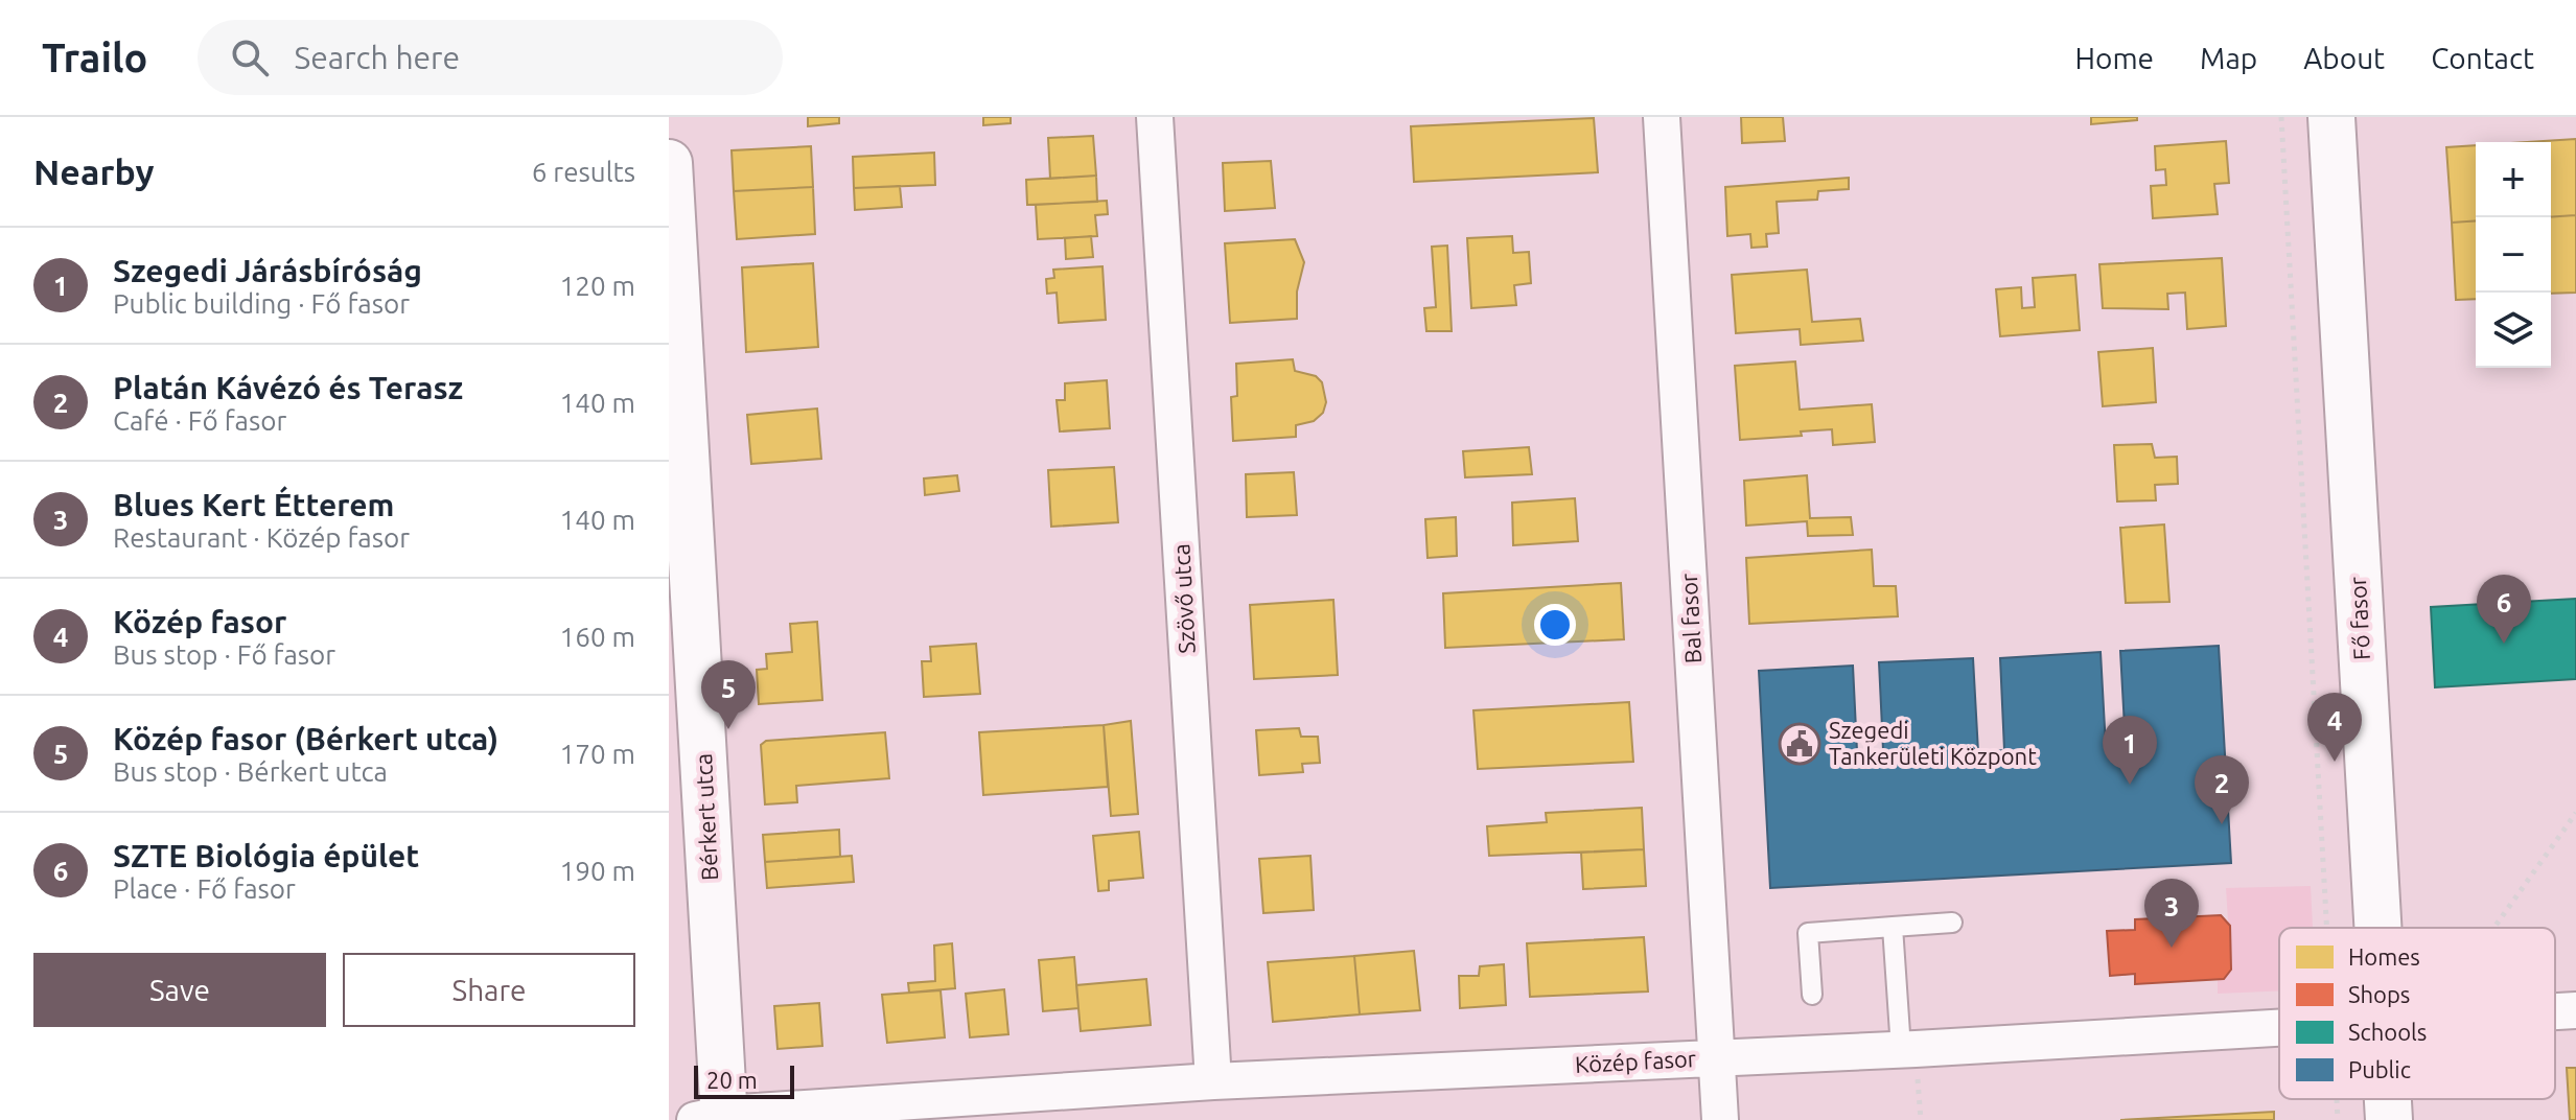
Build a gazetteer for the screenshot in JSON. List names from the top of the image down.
{
  "streets": {
    "street": [
      "Szövő utca",
      "Bal fasor",
      "Fő fasor",
      "Bérkert utca",
      "Közép fasor"
    ]
  },
  "crossings": [
    ["Szövő utca", "Közép fasor"],
    ["Bal fasor", "Közép fasor"],
    ["Bérkert utca", "Közép fasor"]
  ],
  "places": {
    "public building": ["Szegedi Tankerületi Központ"]
  },
  "legend": [
    "Homes",
    "Shops",
    "Schools",
    "Public"
  ],
  "scale_bar": "20 m",
  "page": {
    "header": "Trailo",
    "search": "Search here",
    "nav": [
      "Home",
      "Map",
      "About",
      "Contact"
    ],
    "heading": ["Nearby", "6 results"],
    "map_buttons": ["+", "−"],
    "list": [
      {
        "mark": "1",
        "name": "Szegedi Járásbíróság",
        "note": "Public building · Fő fasor",
        "value": "120 m"
      },
      {
        "mark": "2",
        "name": "Platán Kávézó és Terasz",
        "note": "Café · Fő fasor",
        "value": "140 m"
      },
      {
        "mark": "3",
        "name": "Blues Kert Étterem",
        "note": "Restaurant · Közép fasor",
        "value": "140 m"
      },
      {
        "mark": "4",
        "name": "Közép fasor",
        "note": "Bus stop · Fő fasor",
        "value": "160 m"
      },
      {
        "mark": "5",
        "name": "Közép fasor (Bérkert utca)",
        "note": "Bus stop · Bérkert utca",
        "value": "170 m"
      },
      {
        "mark": "6",
        "name": "SZTE Biológia épület",
        "note": "Place · Fő fasor",
        "value": "190 m"
      }
    ],
    "pins": [
      "6",
      "5",
      "4",
      "1",
      "2",
      "3"
    ],
    "buttons": ["Save", "Share"],
    "scale": "20 m"
  }
}
